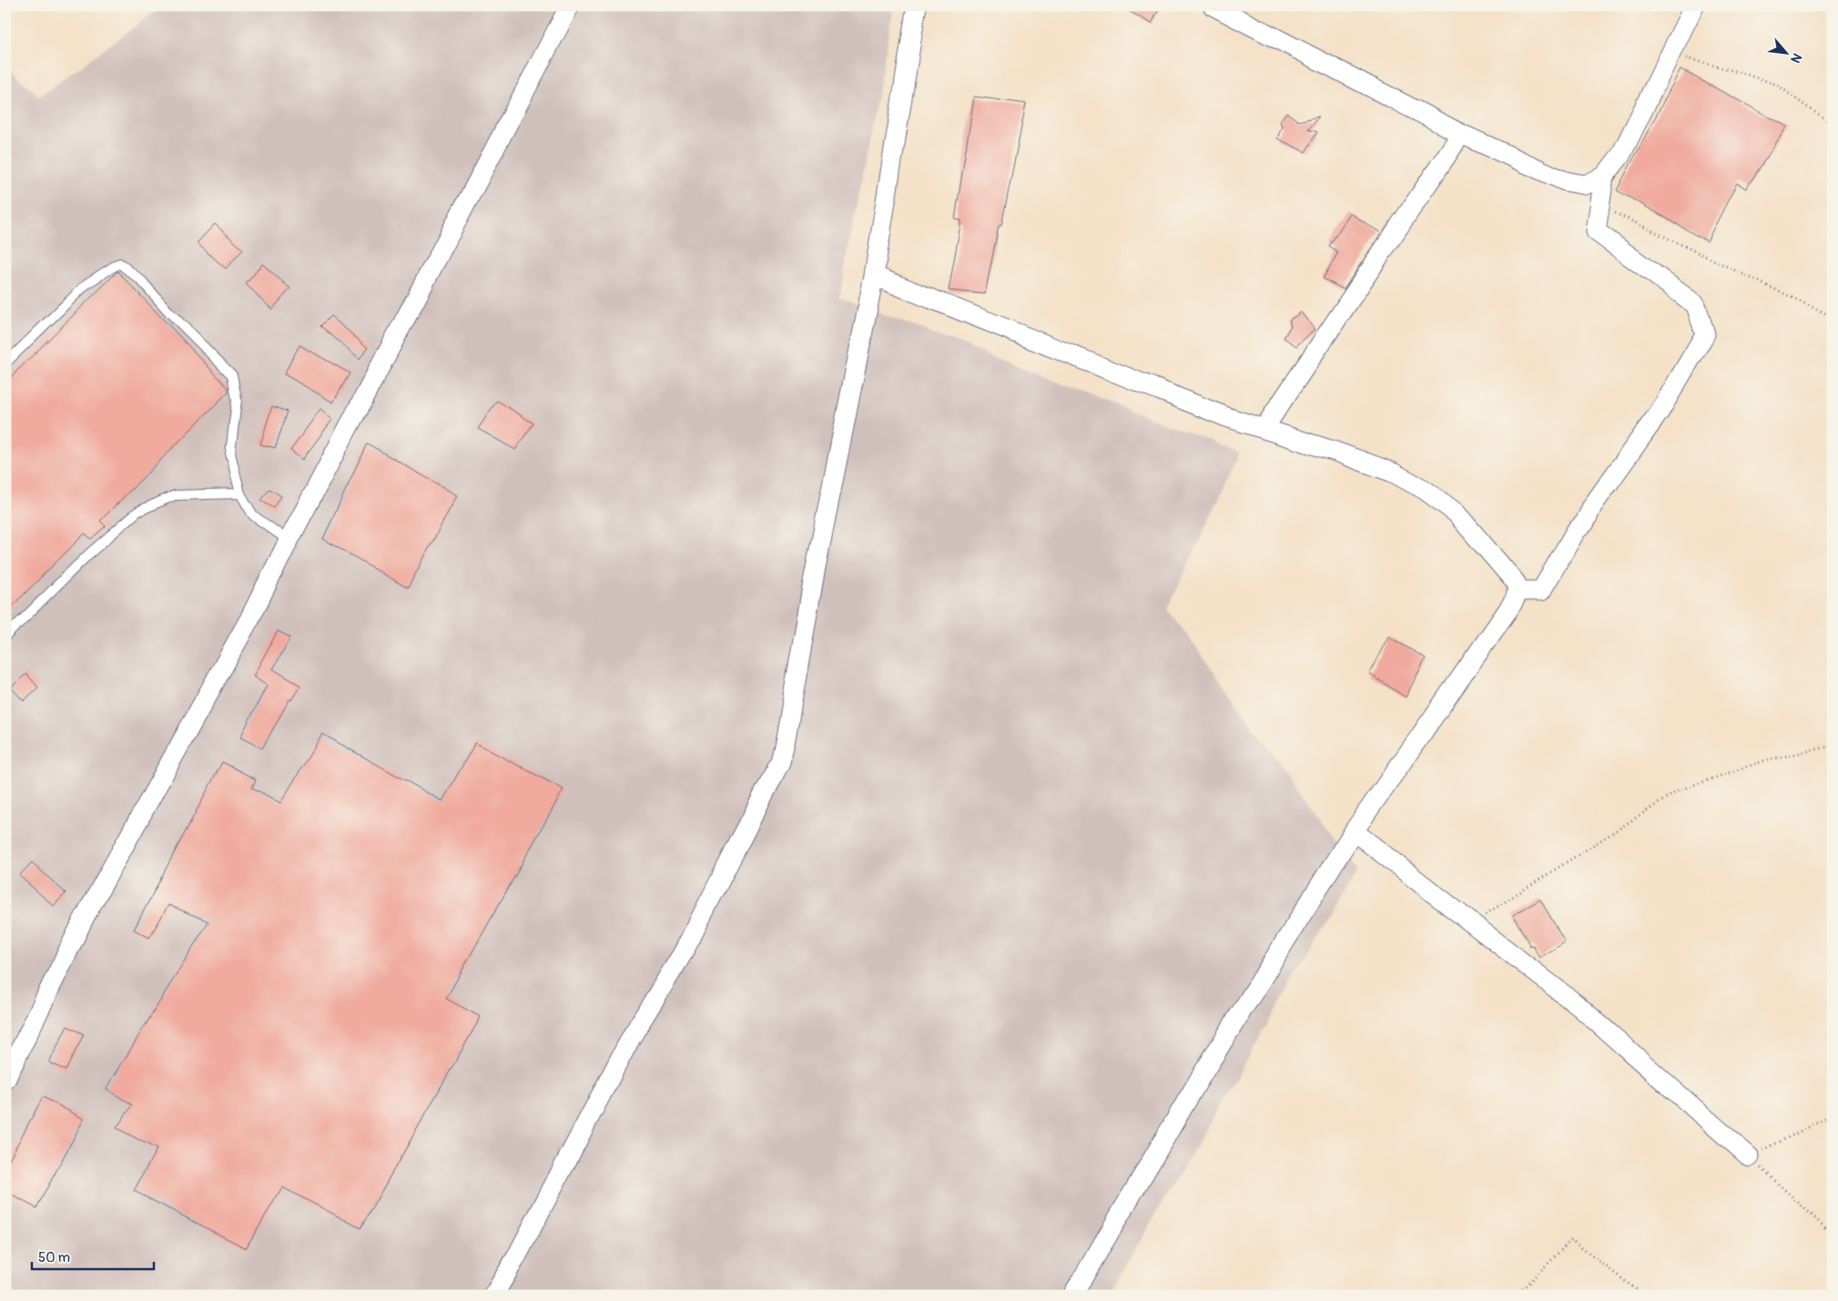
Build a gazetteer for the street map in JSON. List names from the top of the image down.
{
  "scale_bar": "50 m",
  "north": "bottom right"
}
